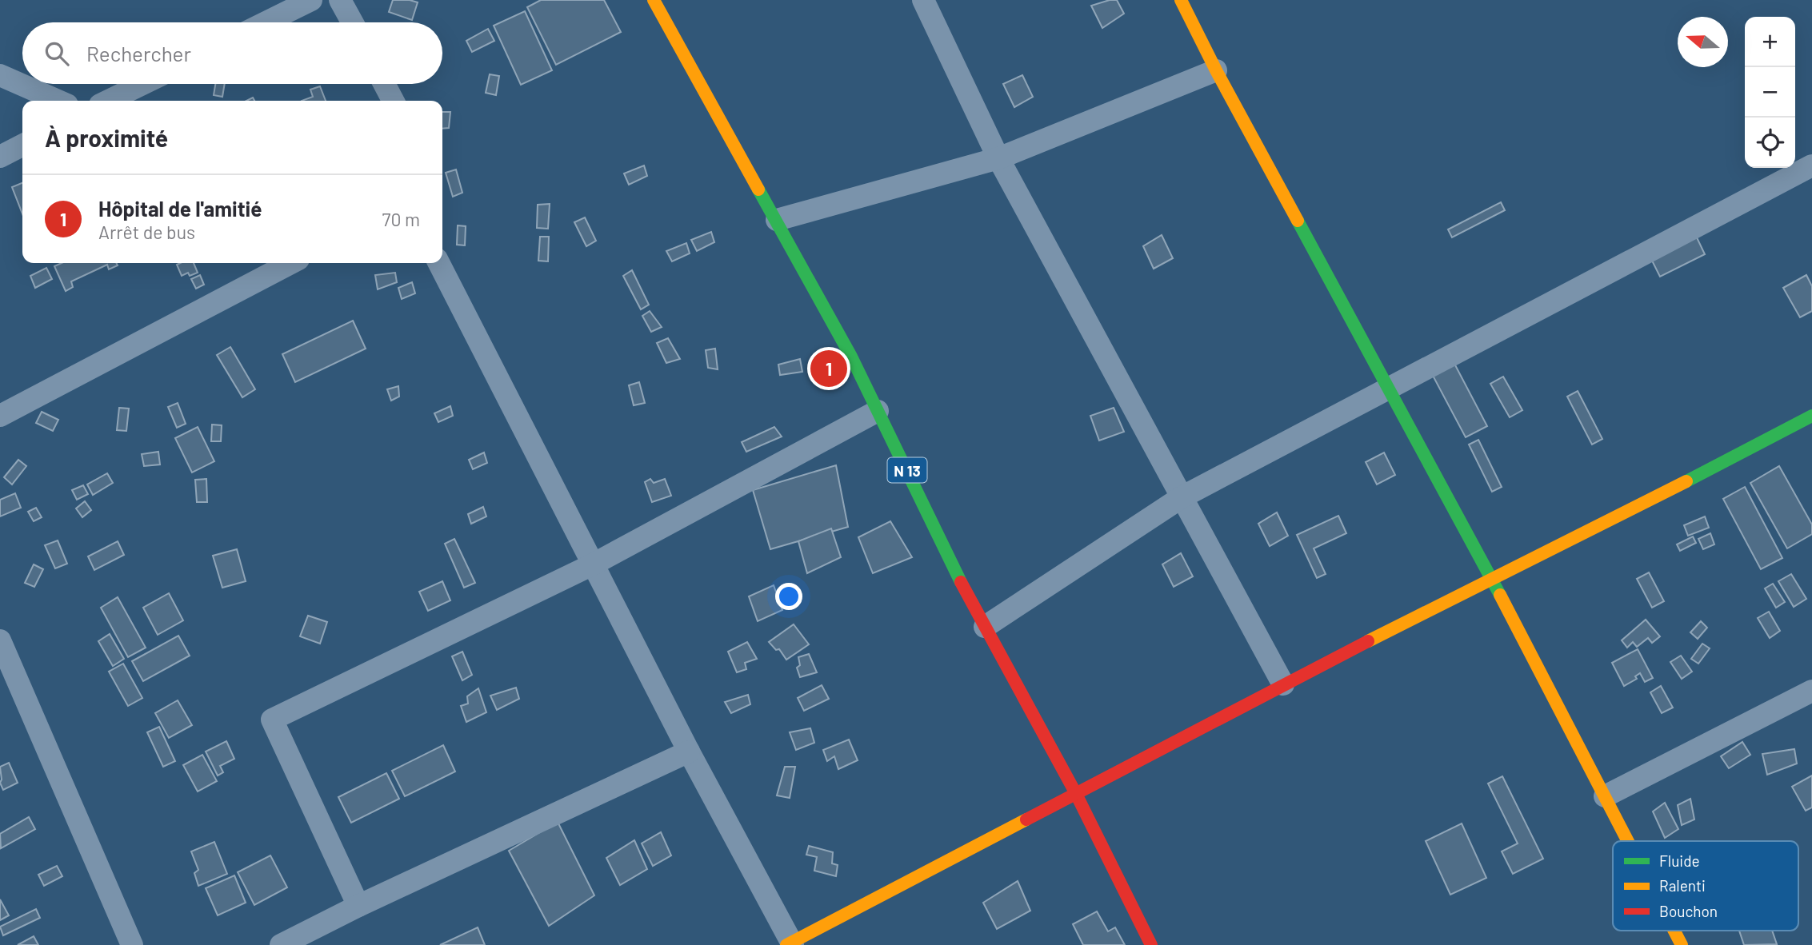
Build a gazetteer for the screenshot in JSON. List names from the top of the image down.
{
  "streets": {
    "street": ["N 13"]
  },
  "legend": ["Fluide", "Ralenti", "Bouchon"],
  "north": "left",
  "page": {
    "map_buttons": ["+", "−"],
    "search": "Rechercher",
    "heading": "À proximité",
    "list": [
      {
        "mark": "1",
        "name": "Hôpital de l'amitié",
        "note": "Arrêt de bus",
        "value": "70 m"
      }
    ],
    "pins": "1"
  }
}
